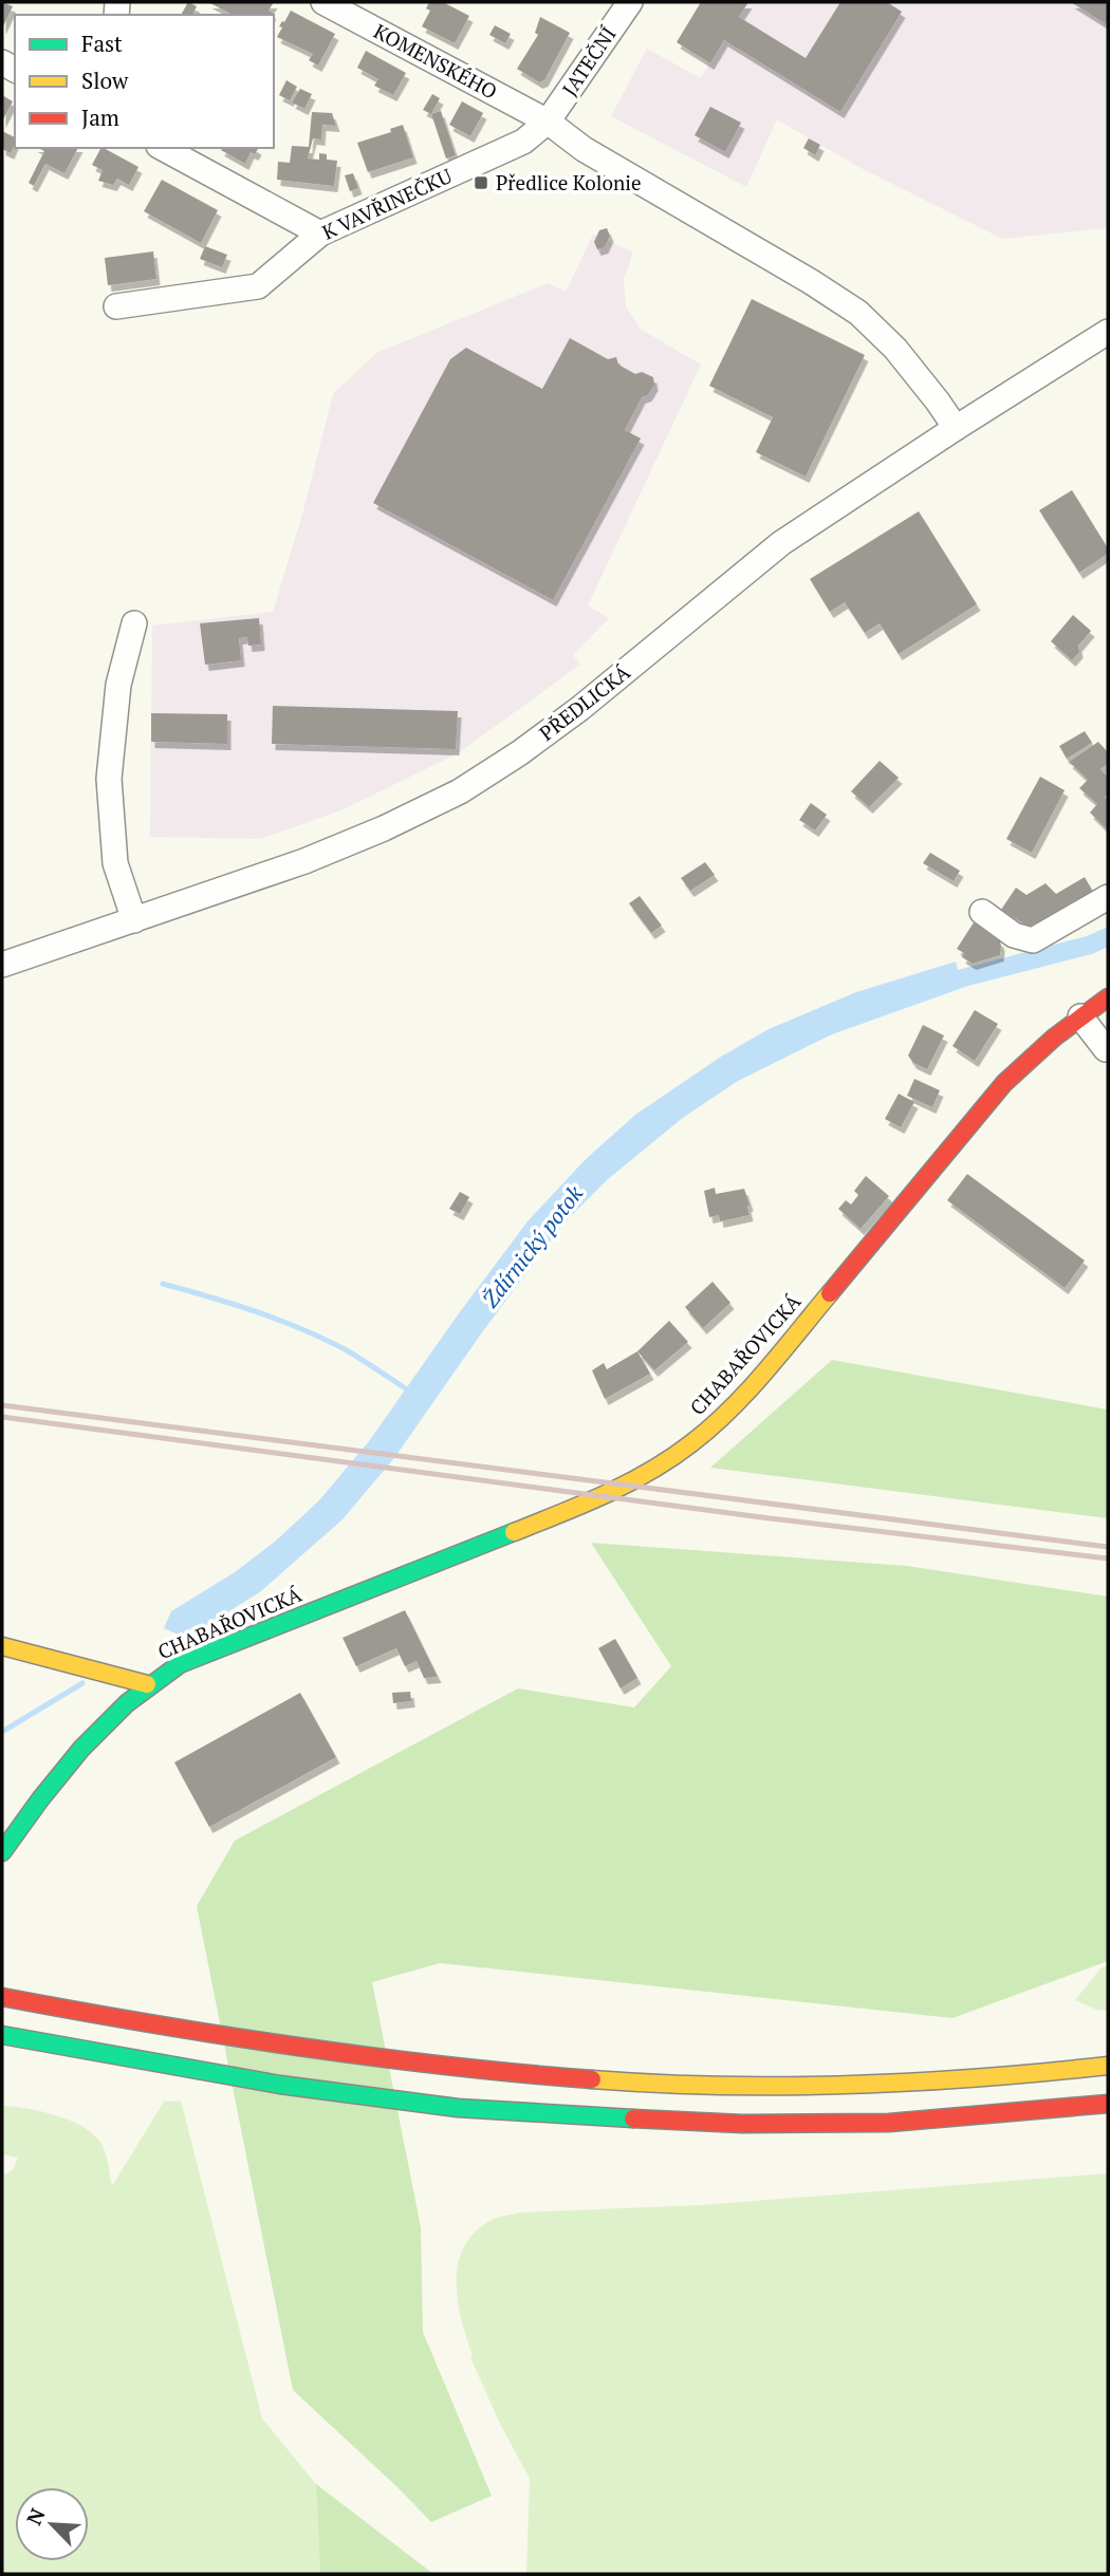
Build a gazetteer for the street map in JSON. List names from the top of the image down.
{
  "streets": {
    "main road": ["CHABAŘOVICKÁ"],
    "street": [
      "KOMENSKÉHO",
      "JATEČNÍ",
      "K VAVŘINEČKU",
      "PŘEDLICKÁ"
    ]
  },
  "crossings": [
    ["KOMENSKÉHO", "JATEČNÍ"],
    ["KOMENSKÉHO", "K VAVŘINEČKU"],
    ["JATEČNÍ", "K VAVŘINEČKU"]
  ],
  "water": ["Ždírnický potok"],
  "places": {
    "transit": ["Předlice Kolonie"]
  },
  "legend": ["Fast", "Slow", "Jam"],
  "north": "top left"
}
